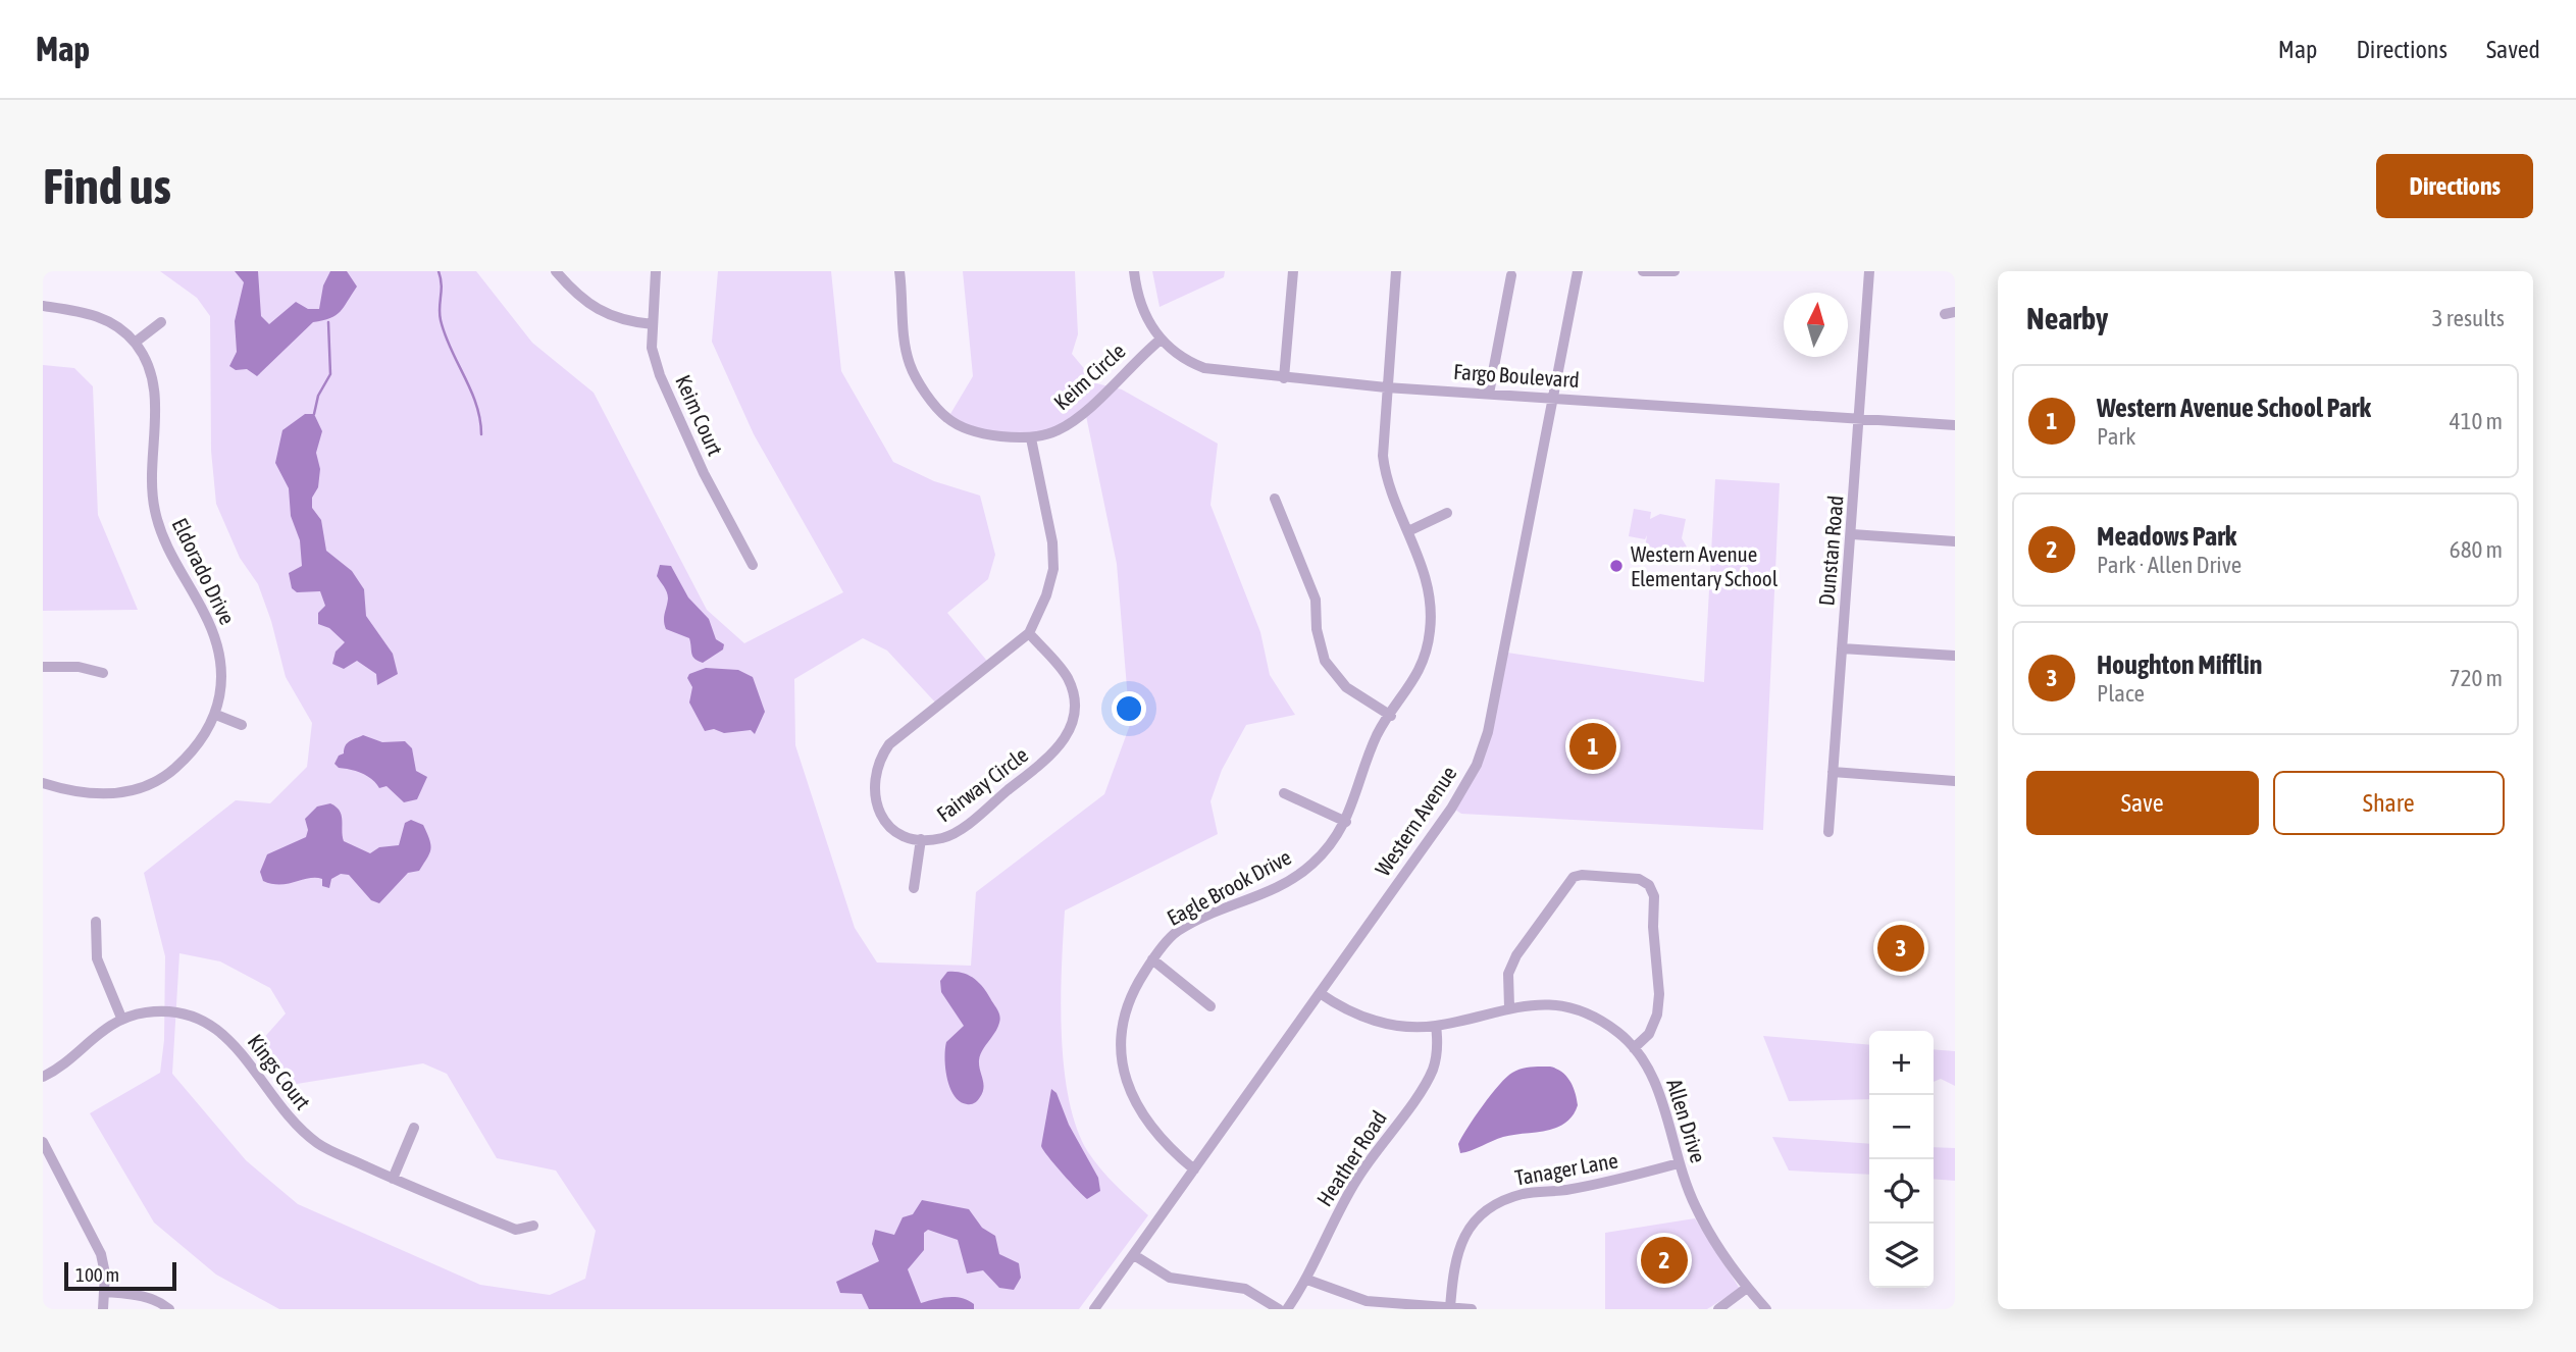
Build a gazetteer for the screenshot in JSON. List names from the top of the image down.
{
  "streets": {
    "street": [
      "Fargo Boulevard",
      "Keim Circle",
      "Keim Court",
      "Dunstan Road",
      "Eldorado Drive",
      "Fairway Circle",
      "Western Avenue",
      "Eagle Brook Drive",
      "Kings Court",
      "Allen Drive",
      "Heather Road",
      "Tanager Lane"
    ]
  },
  "crossings": [
    ["Fargo Boulevard", "Keim Circle"],
    ["Fargo Boulevard", "Dunstan Road"],
    ["Fargo Boulevard", "Western Avenue"],
    ["Fargo Boulevard", "Eagle Brook Drive"],
    ["Keim Circle", "Fairway Circle"],
    ["Western Avenue", "Eagle Brook Drive"],
    ["Western Avenue", "Allen Drive"],
    ["Allen Drive", "Heather Road"],
    ["Allen Drive", "Tanager Lane"]
  ],
  "places": ["Western Avenue Elementary School"],
  "scale_bar": "100 m",
  "north": "top",
  "page": {
    "header": "Map",
    "nav": ["Map", "Directions", "Saved"],
    "buttons": [
      "Directions",
      ["Save", "Share"]
    ],
    "title": "Find us",
    "heading": ["Nearby", "3 results"],
    "list": [
      {
        "mark": "1",
        "name": "Western Avenue School Park",
        "note": "Park",
        "value": "410 m"
      },
      {
        "mark": "2",
        "name": "Meadows Park",
        "note": "Park · Allen Drive",
        "value": "680 m"
      },
      {
        "mark": "3",
        "name": "Houghton Mifflin",
        "note": "Place",
        "value": "720 m"
      }
    ],
    "pins": ["1", "3", "2"],
    "map_buttons": ["+", "−"],
    "scale": "100 m"
  }
}
